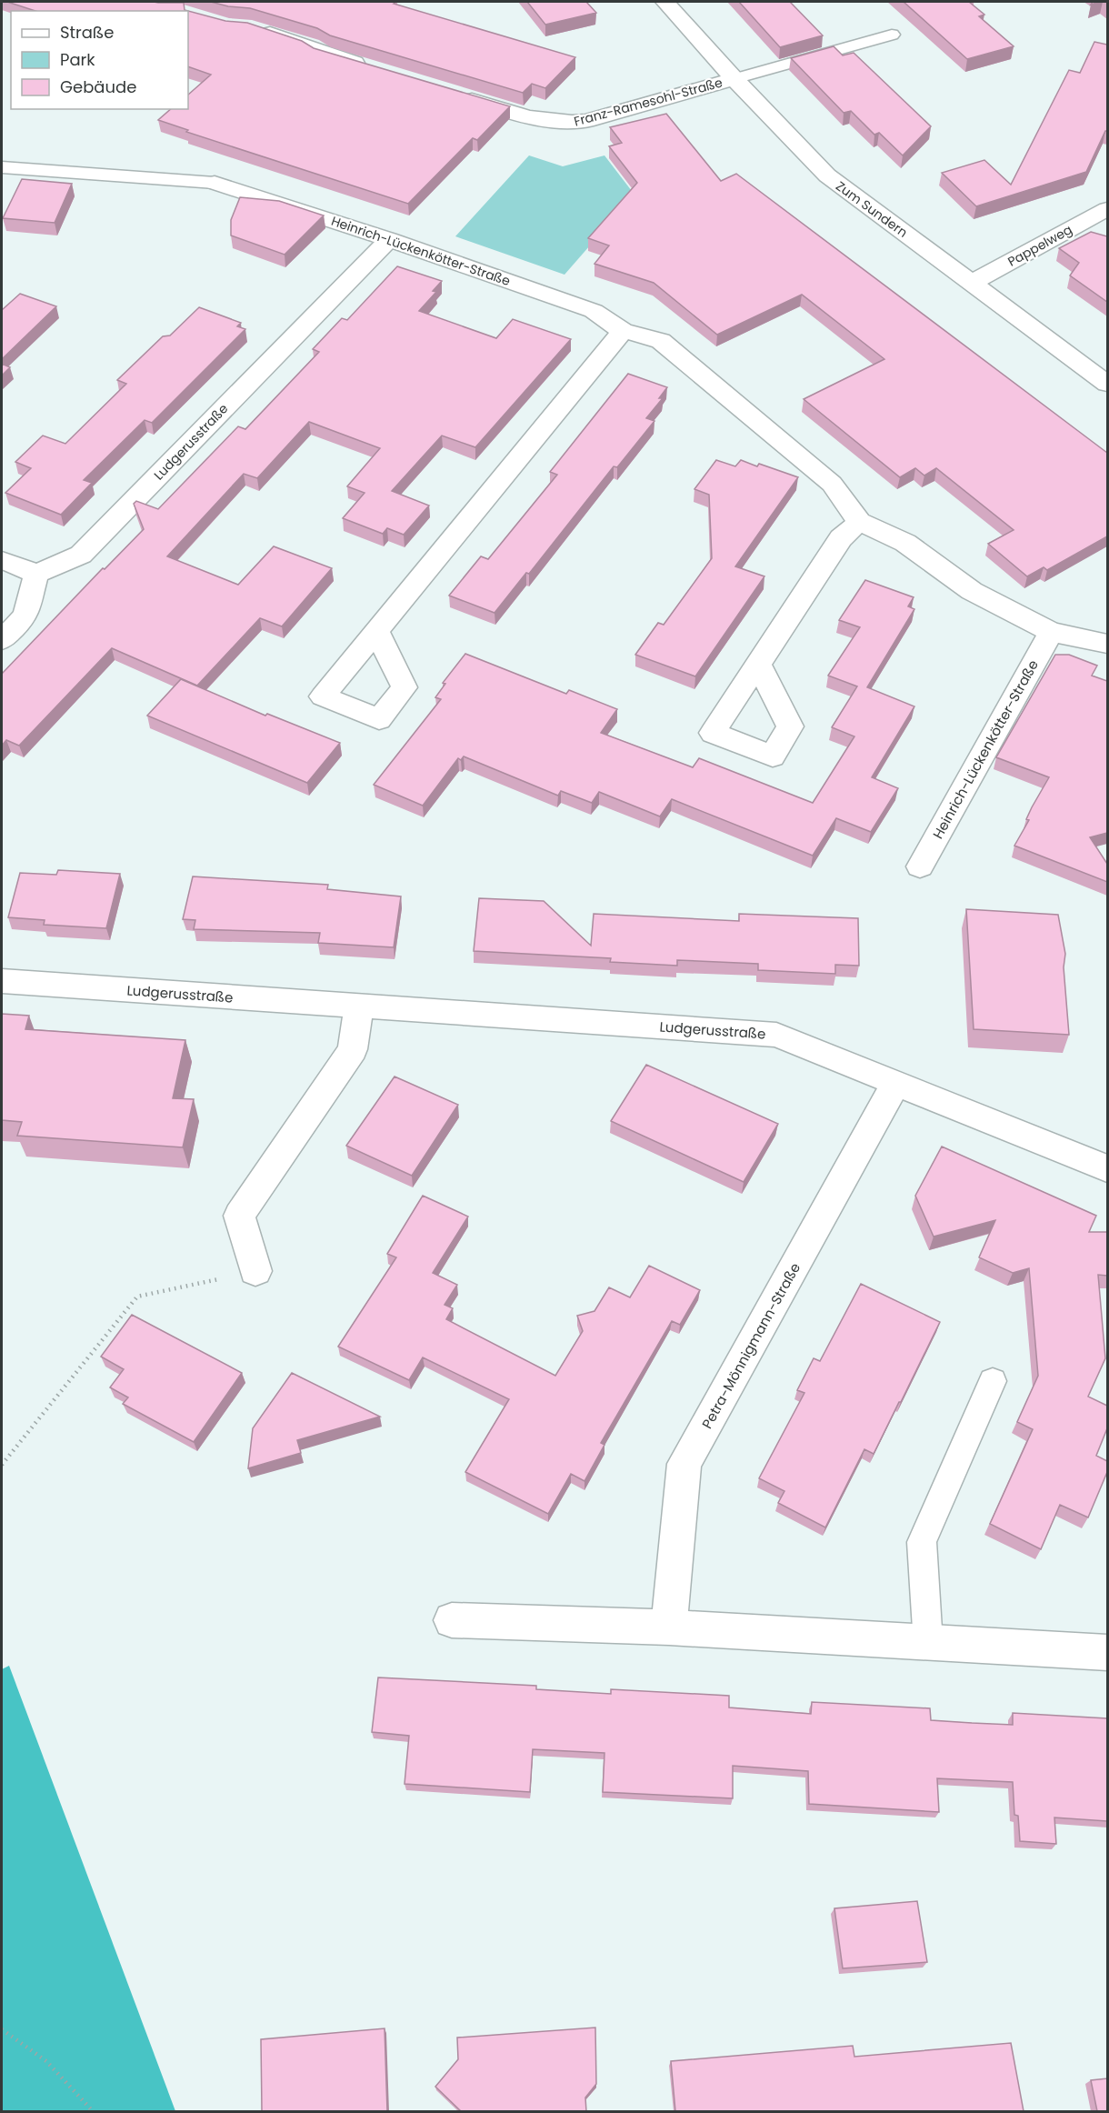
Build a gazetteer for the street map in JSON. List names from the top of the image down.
{
  "streets": {
    "street": [
      "Franz-Ramesohl-Straße",
      "Zum Sundern",
      "Pappelweg",
      "Heinrich-Lückenkötter-Straße",
      "Ludgerusstraße",
      "Petra-Mönnigmann-Straße"
    ]
  },
  "crossings": [
    ["Franz-Ramesohl-Straße", "Zum Sundern"],
    ["Zum Sundern", "Pappelweg"],
    ["Heinrich-Lückenkötter-Straße", "Ludgerusstraße"],
    ["Ludgerusstraße", "Petra-Mönnigmann-Straße"]
  ],
  "legend": ["Straße", "Park", "Gebäude"]
}
